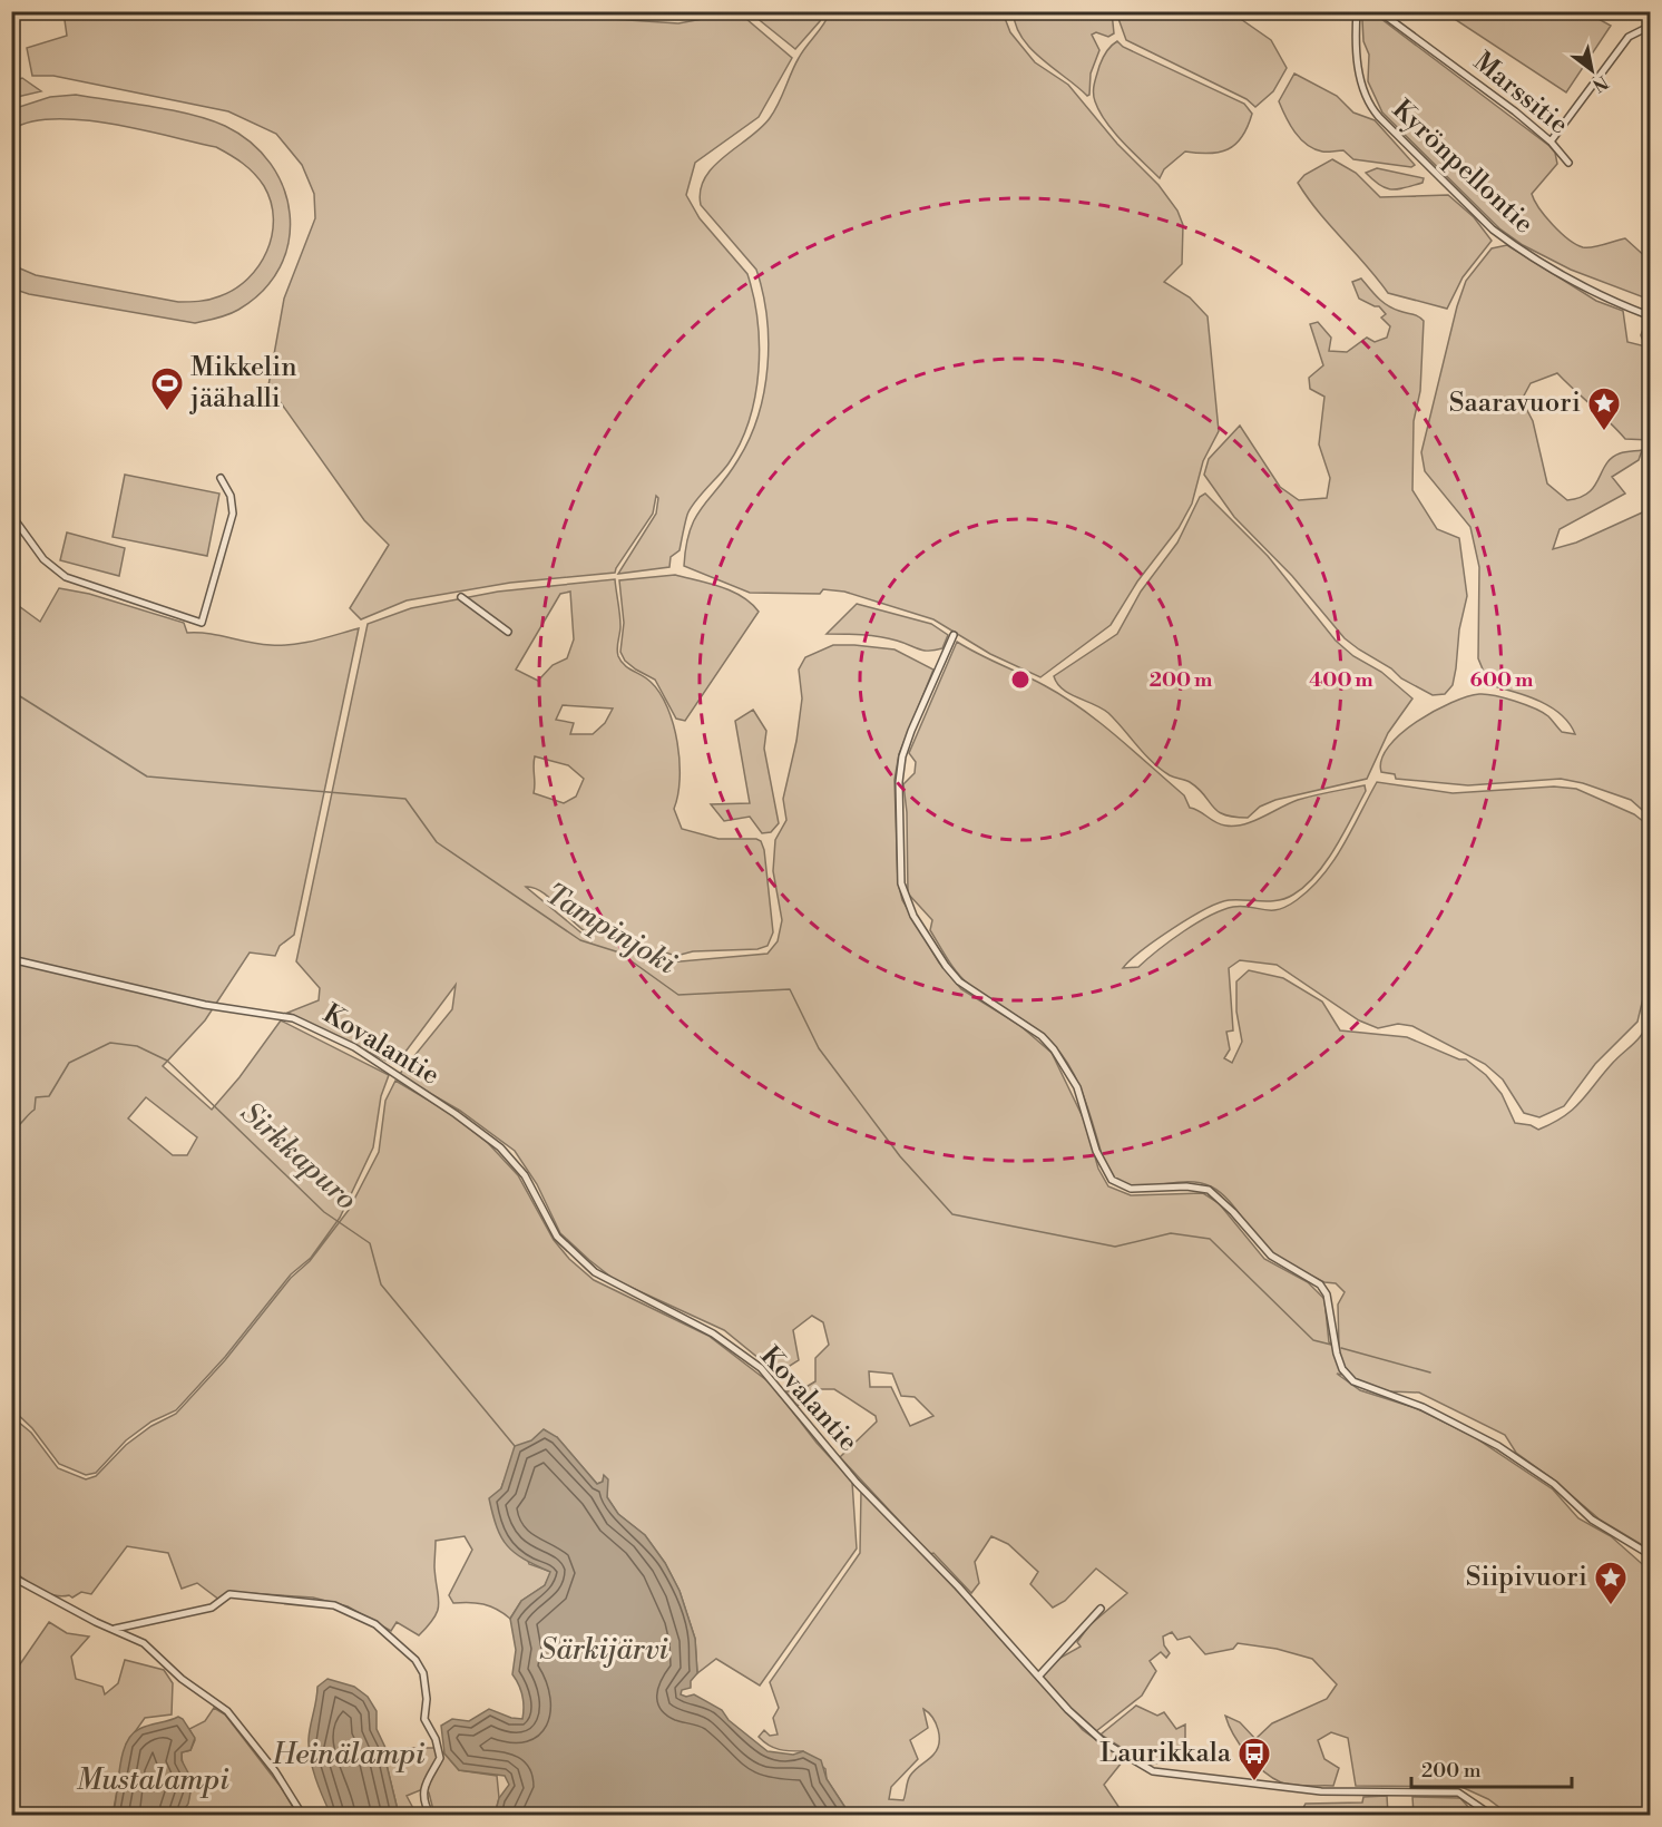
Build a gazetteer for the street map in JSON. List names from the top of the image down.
{
  "streets": {
    "street": ["Marssitie", "Kyrönpellontie", "Kovalantie"]
  },
  "water": [
    "Tampinjoki",
    "Sirkkapuro",
    "Särkijärvi",
    "Heinälampi",
    "Mustalampi"
  ],
  "places": {
    "sports": ["Mikkelin jäähalli"],
    "place": ["Saaravuori", "Siipivuori"],
    "bus stop": ["Laurikkala"]
  },
  "scale_bar": "200 m",
  "north": "bottom right",
  "rings": ["200 m", "400 m", "600 m"]
}
